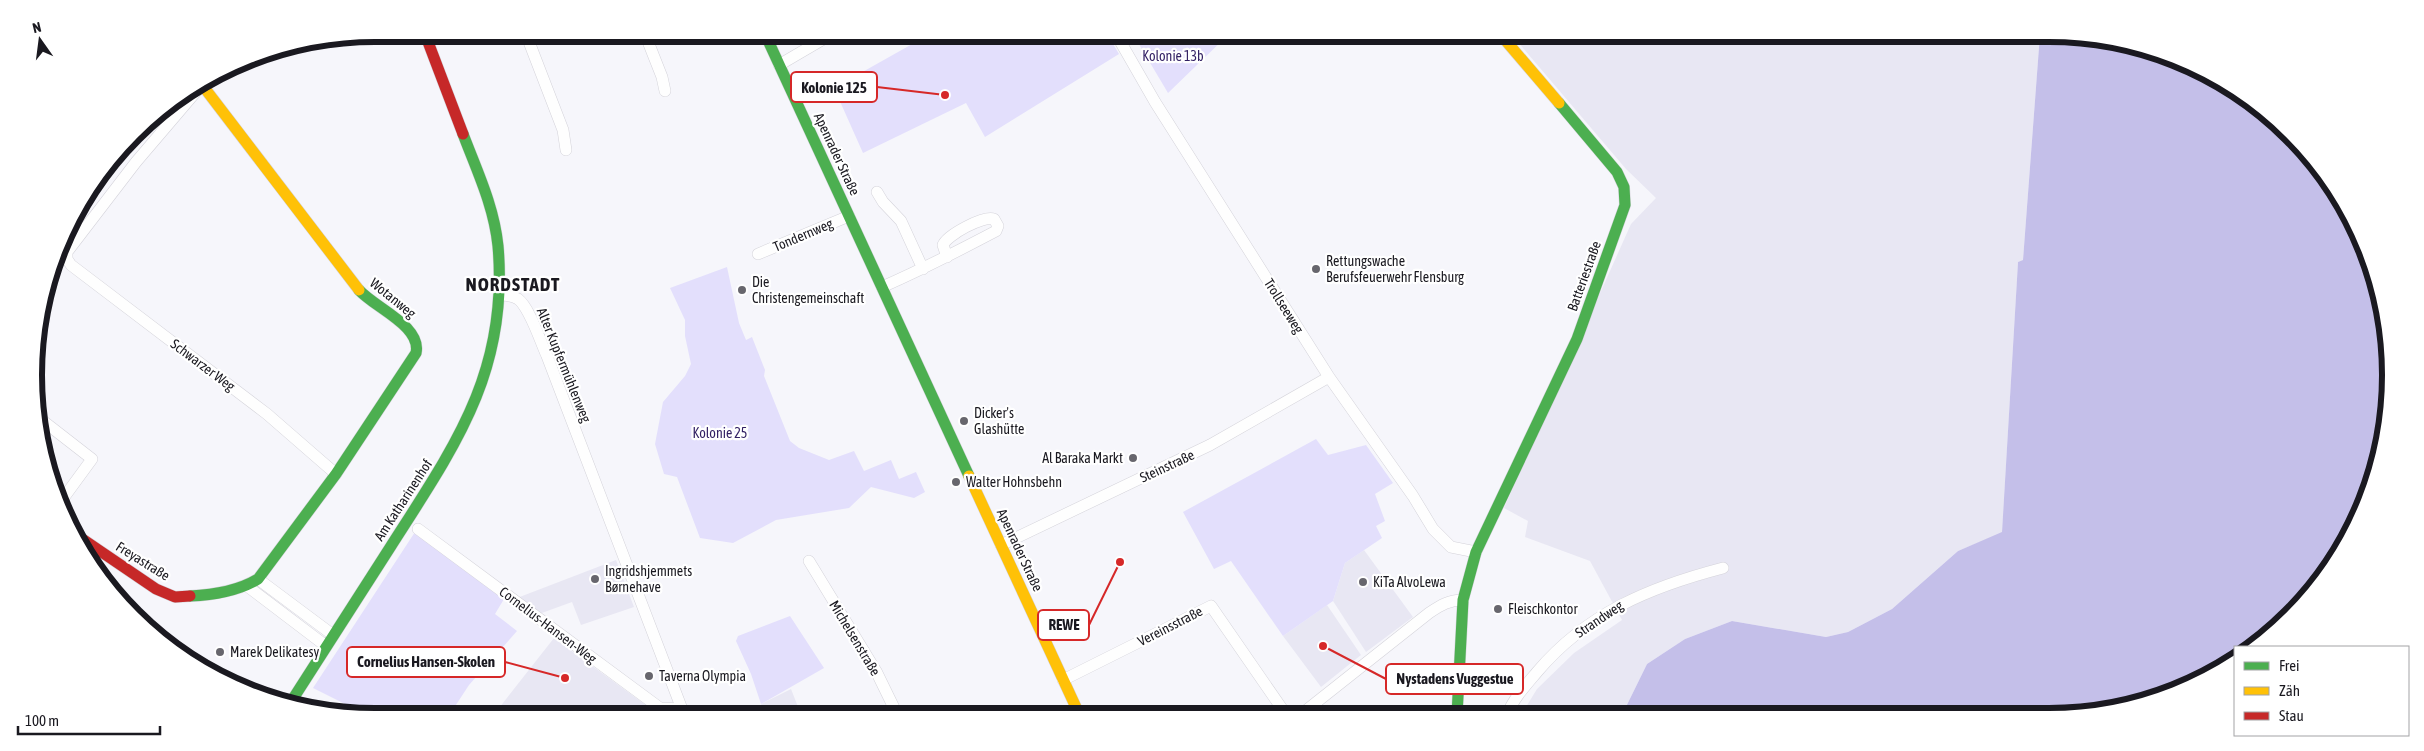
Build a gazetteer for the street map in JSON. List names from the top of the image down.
{
  "streets": {
    "street": [
      "Apenrader Straße",
      "Tondernweg",
      "Batteriestraße",
      "Wotanweg",
      "Trollseeweg",
      "Schwarzer Weg",
      "Alter Kupfermühlenweg",
      "Steinstraße",
      "Am Katharinenhof",
      "Freyastraße",
      "Strandweg",
      "Cornelius-Hansen-Weg",
      "Vereinsstraße",
      "Michelsenstraße"
    ]
  },
  "crossings": [
    ["Apenrader Straße", "Tondernweg"],
    ["Apenrader Straße", "Steinstraße"],
    ["Apenrader Straße", "Vereinsstraße"],
    ["Batteriestraße", "Trollseeweg"],
    ["Wotanweg", "Schwarzer Weg"],
    ["Wotanweg", "Freyastraße"],
    ["Trollseeweg", "Steinstraße"],
    ["Alter Kupfermühlenweg", "Am Katharinenhof"]
  ],
  "districts": ["NORDSTADT"],
  "parks": ["Kolonie 13b", "Kolonie 25"],
  "places": [
    "Kolonie 125",
    "Rettungswache Berufsfeuerwehr Flensburg",
    "Die Christengemeinschaft",
    "Dicker's Glashütte",
    "Al Baraka Markt",
    "Walter Hohnsbehn",
    "REWE",
    "Ingridshjemmets Børnehave",
    "KiTa AlvoLewa",
    "Fleischkontor",
    "Nystadens Vuggestue",
    "Marek Delikatesy",
    "Taverna Olympia",
    "Cornelius Hansen-Skolen"
  ],
  "legend": ["Frei", "Zäh", "Stau"],
  "scale_bar": "100 m",
  "north": "top"
}
